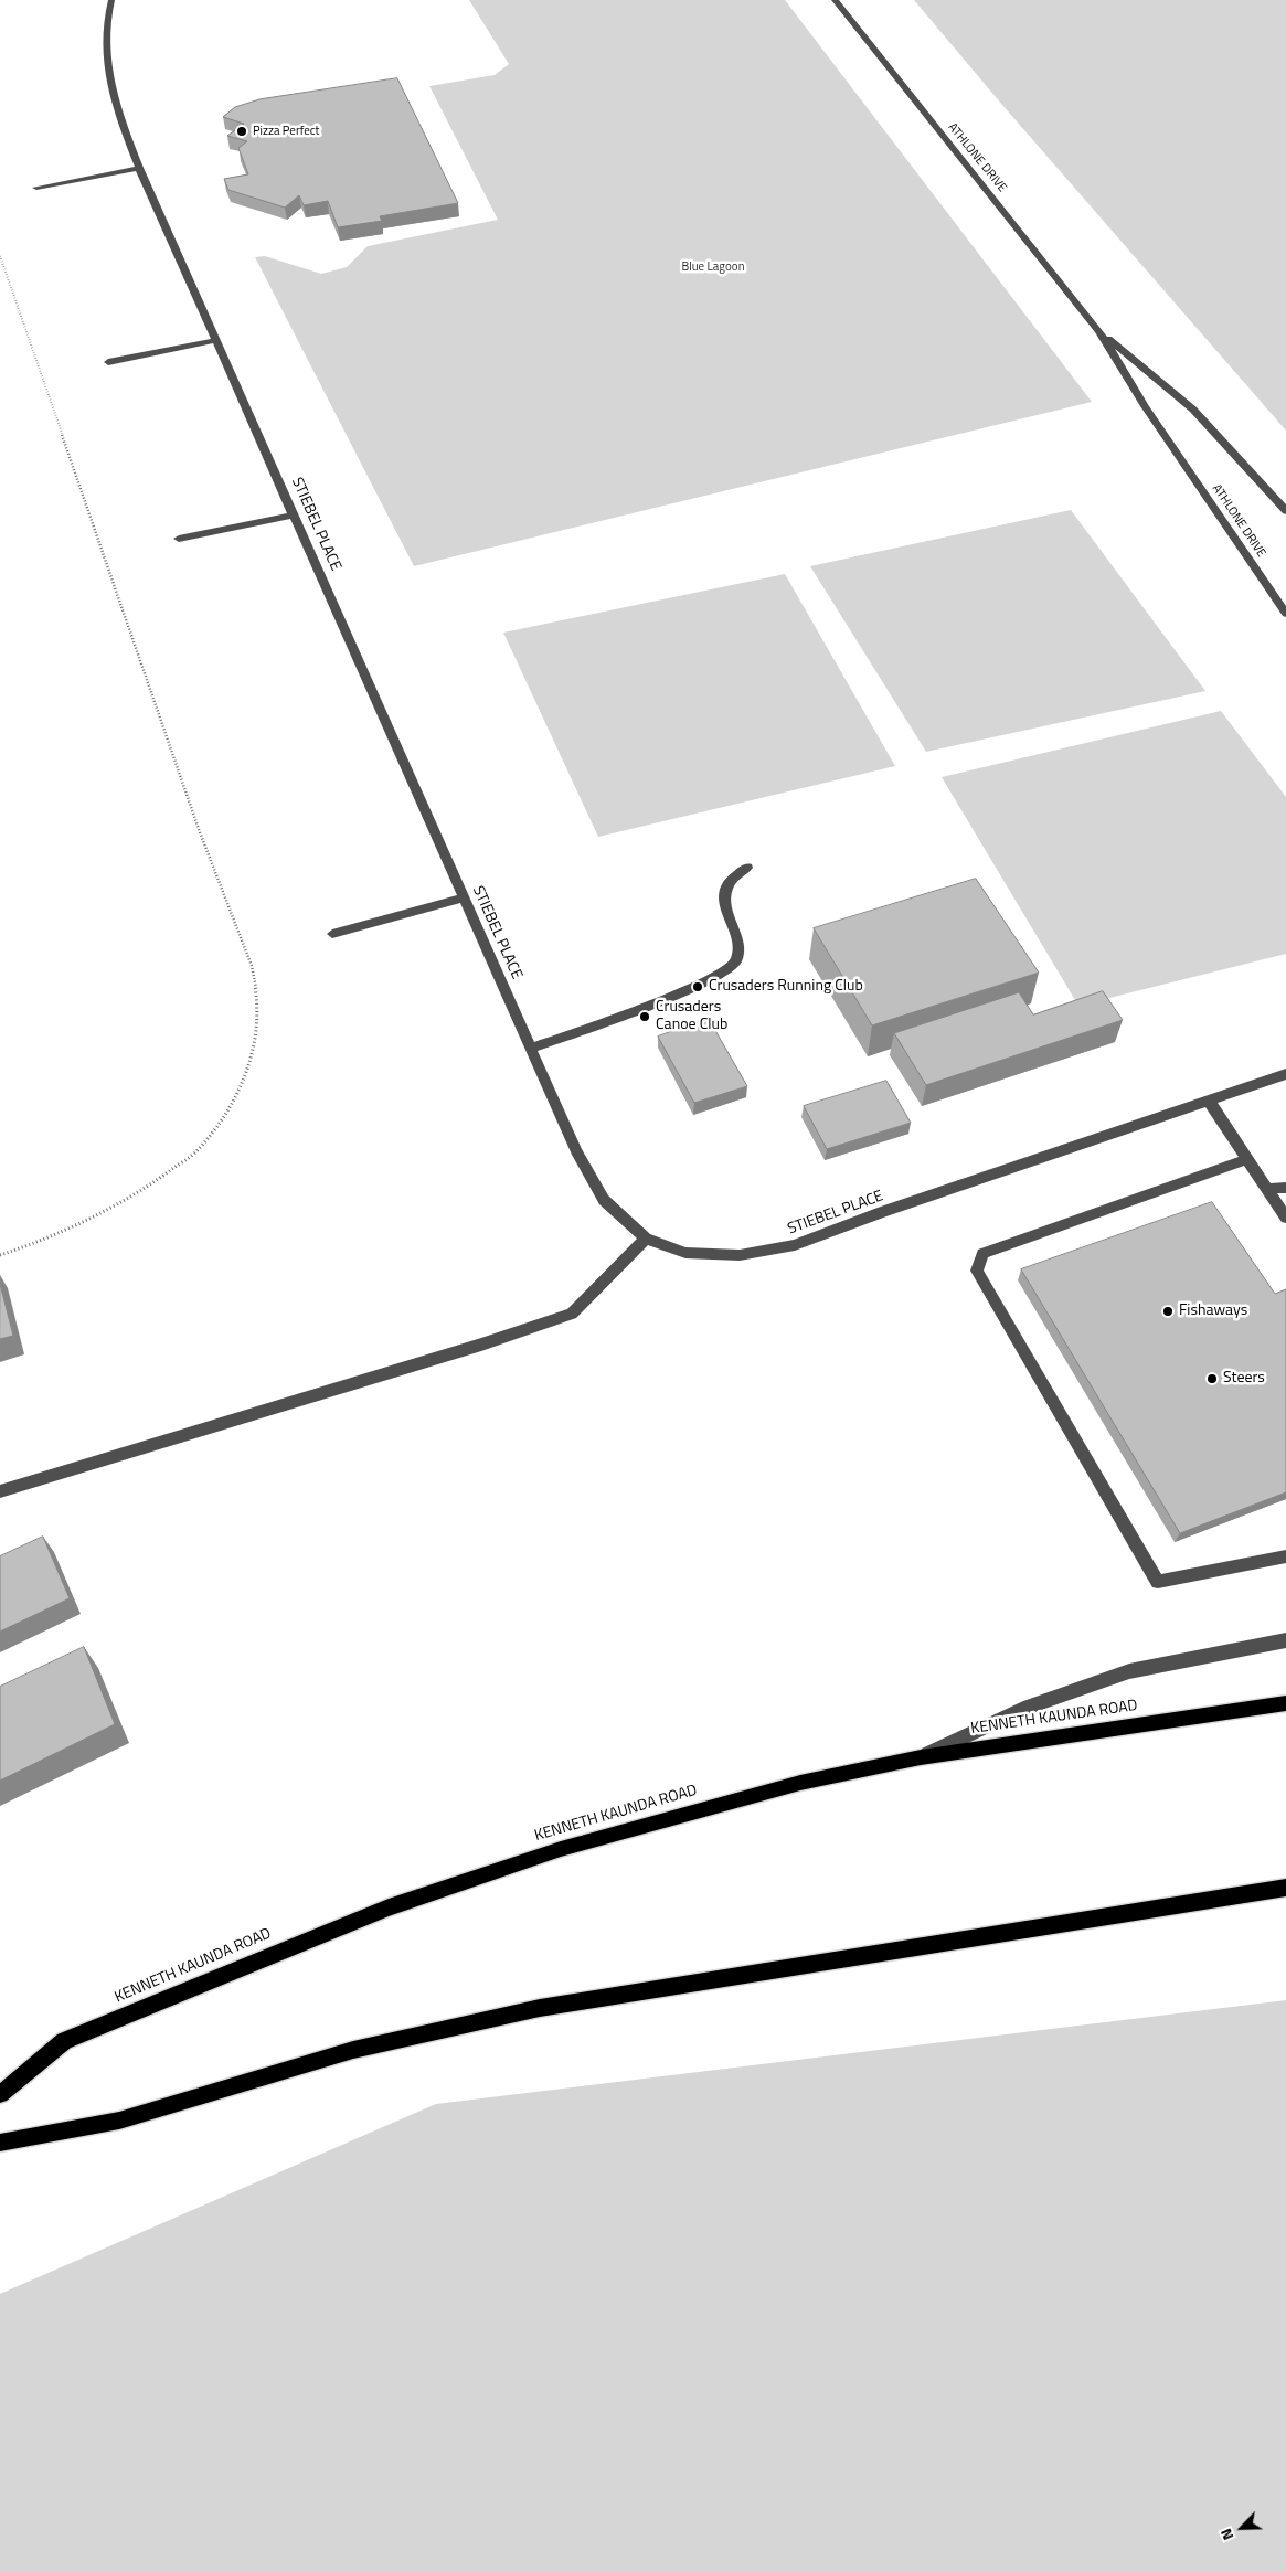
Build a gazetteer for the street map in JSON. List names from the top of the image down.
{
  "streets": {
    "main road": ["KENNETH KAUNDA ROAD"],
    "street": ["ATHLONE DRIVE", "STIEBEL PLACE"]
  },
  "parks": ["Blue Lagoon"],
  "places": [
    "Pizza Perfect",
    "Crusaders Running Club",
    "Crusaders Canoe Club",
    "Fishaways",
    "Steers"
  ],
  "north": "bottom left"
}
